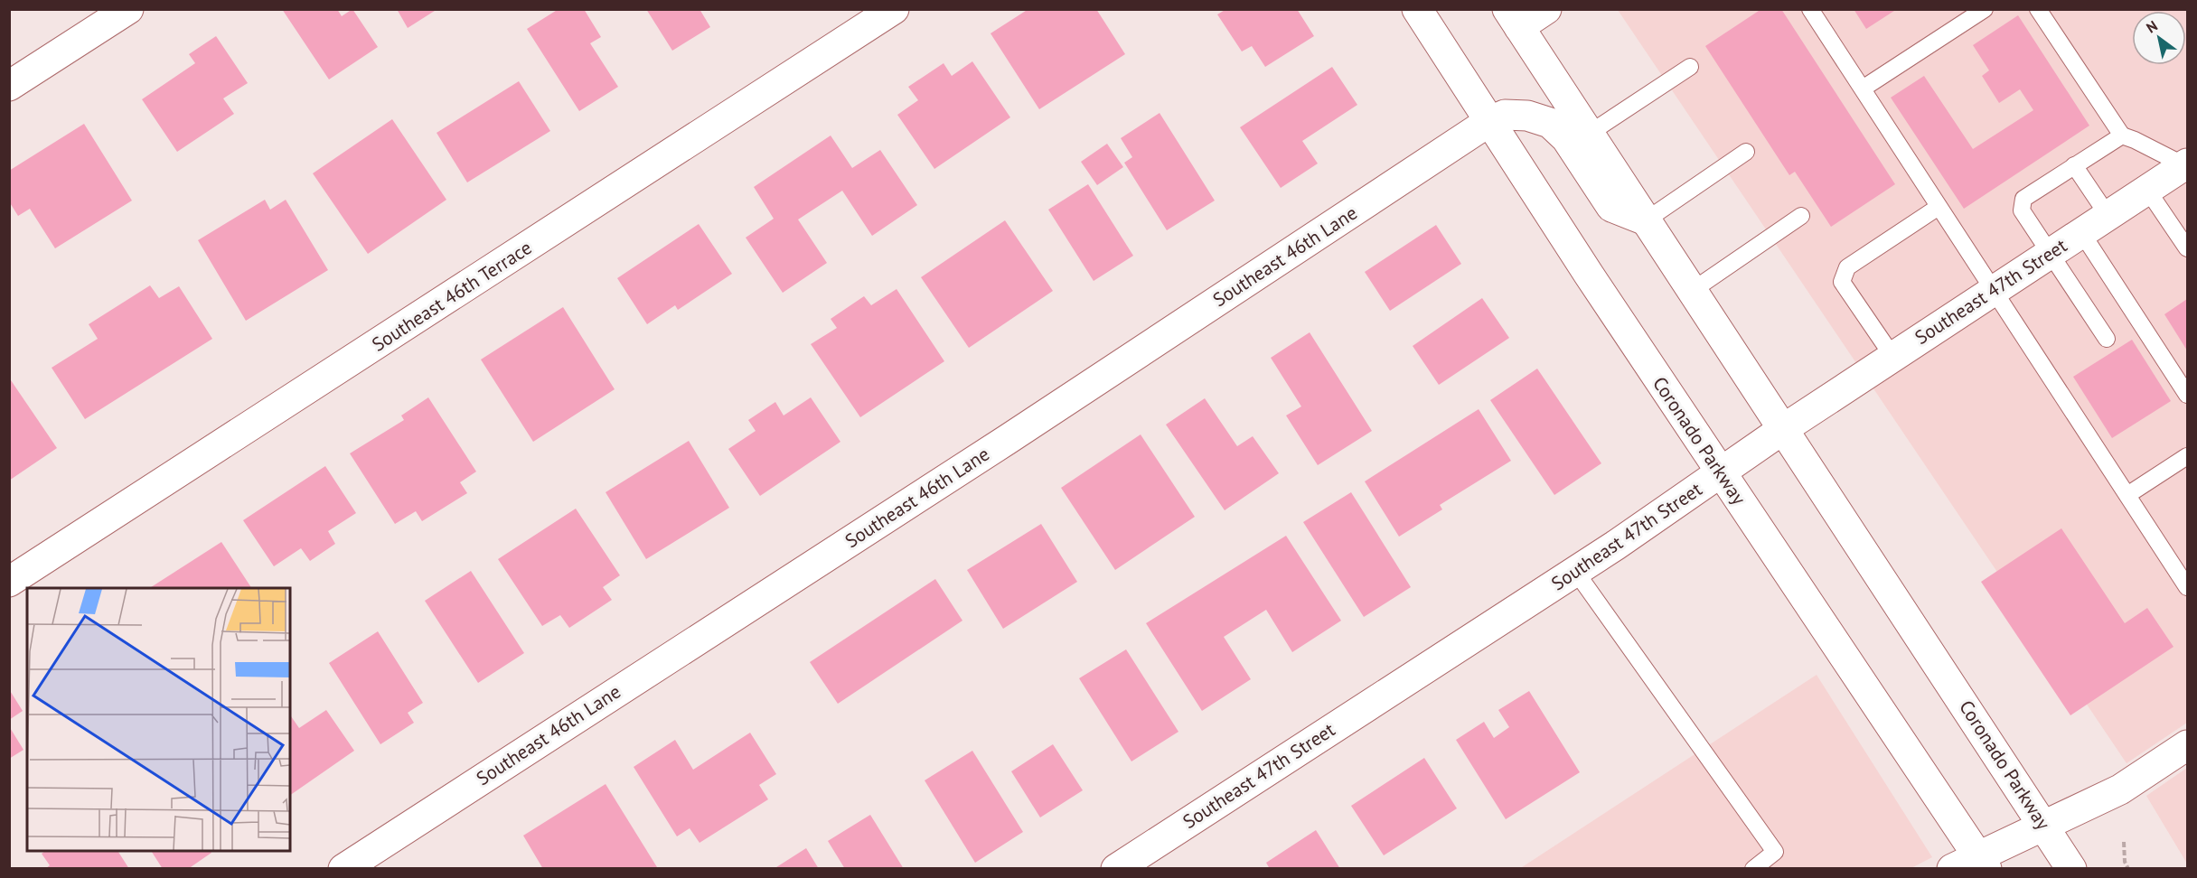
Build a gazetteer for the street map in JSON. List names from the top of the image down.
{
  "streets": {
    "street": [
      "Southeast 46th Lane",
      "Southeast 47th Street",
      "Southeast 46th Terrace",
      "Coronado Parkway"
    ]
  },
  "crossings": [
    ["Southeast 46th Lane", "Coronado Parkway"],
    ["Southeast 47th Street", "Coronado Parkway"]
  ],
  "north": "top left"
}
